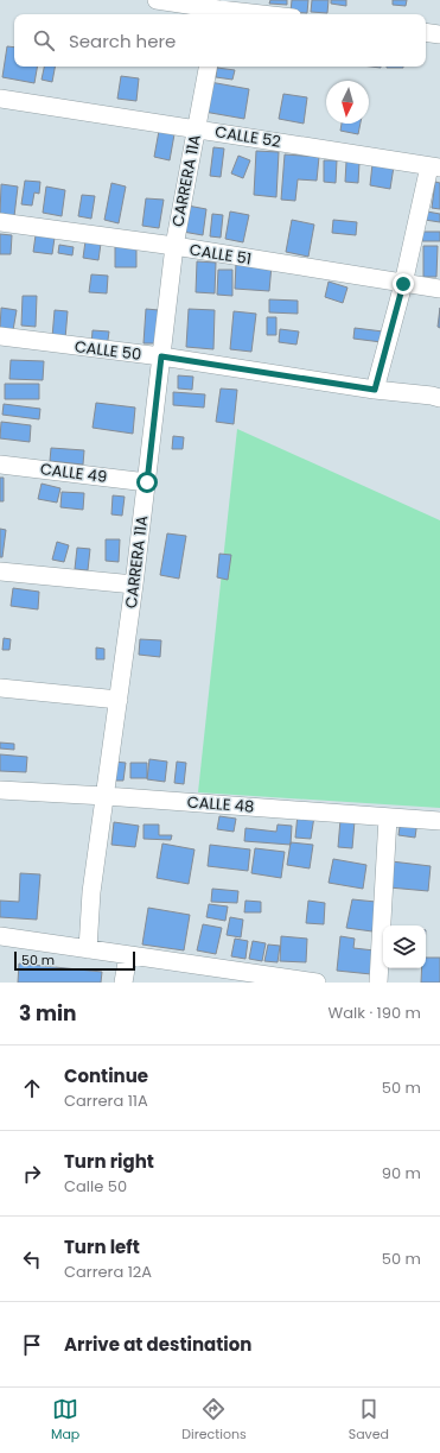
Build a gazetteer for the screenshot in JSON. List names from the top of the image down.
{
  "streets": {
    "street": [
      "CALLE 52",
      "CARRERA 11A",
      "CALLE 51",
      "CALLE 50",
      "CALLE 49",
      "CALLE 48"
    ]
  },
  "crossings": [
    ["CALLE 52", "CARRERA 11A"],
    ["CARRERA 11A", "CALLE 51"],
    ["CARRERA 11A", "CALLE 50"],
    ["CARRERA 11A", "CALLE 49"],
    ["CARRERA 11A", "CALLE 48"]
  ],
  "scale_bar": "50 m",
  "north": "bottom",
  "page": {
    "search": "Search here",
    "scale": "50 m",
    "heading": ["3 min", "Walk · 190 m"],
    "list": [
      ["Continue", "Carrera 11A", "50 m"],
      ["Turn right", "Calle 50", "90 m"],
      ["Turn left", "Carrera 12A", "50 m"],
      "Arrive at destination"
    ],
    "nav": ["Map", "Directions", "Saved"]
  }
}
